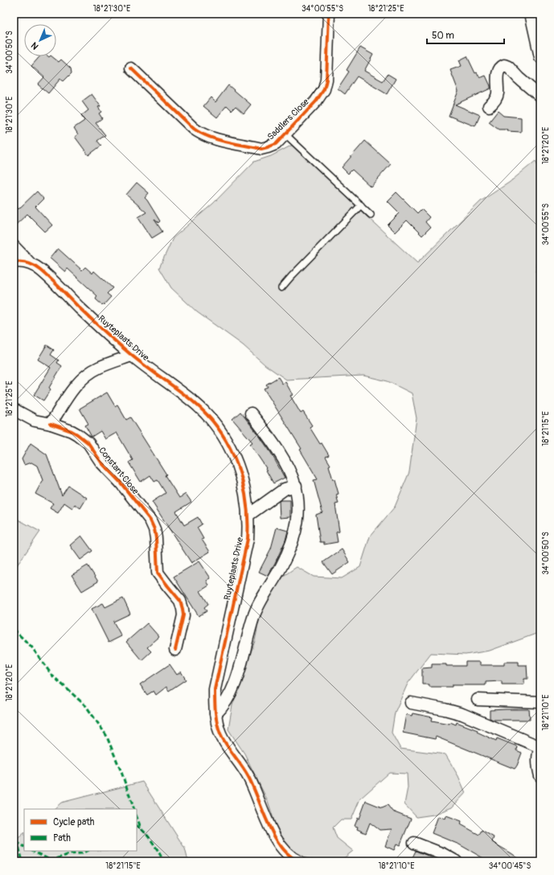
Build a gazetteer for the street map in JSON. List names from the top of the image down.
{
  "streets": {
    "street": ["Saddlers Close", "Ruyteplaats Drive", "Constant Close"]
  },
  "legend": ["Cycle path", "Path"],
  "scale_bar": "50 m",
  "north": "bottom left",
  "coordinates": [
    "18°21'30\"E",
    "34°00'55\"S",
    "18°21'25\"E",
    "34°00'50\"S",
    "18°21'20\"E",
    "18°21'15\"E",
    "18°21'10\"E",
    "34°00'45\"S"
  ]
}
